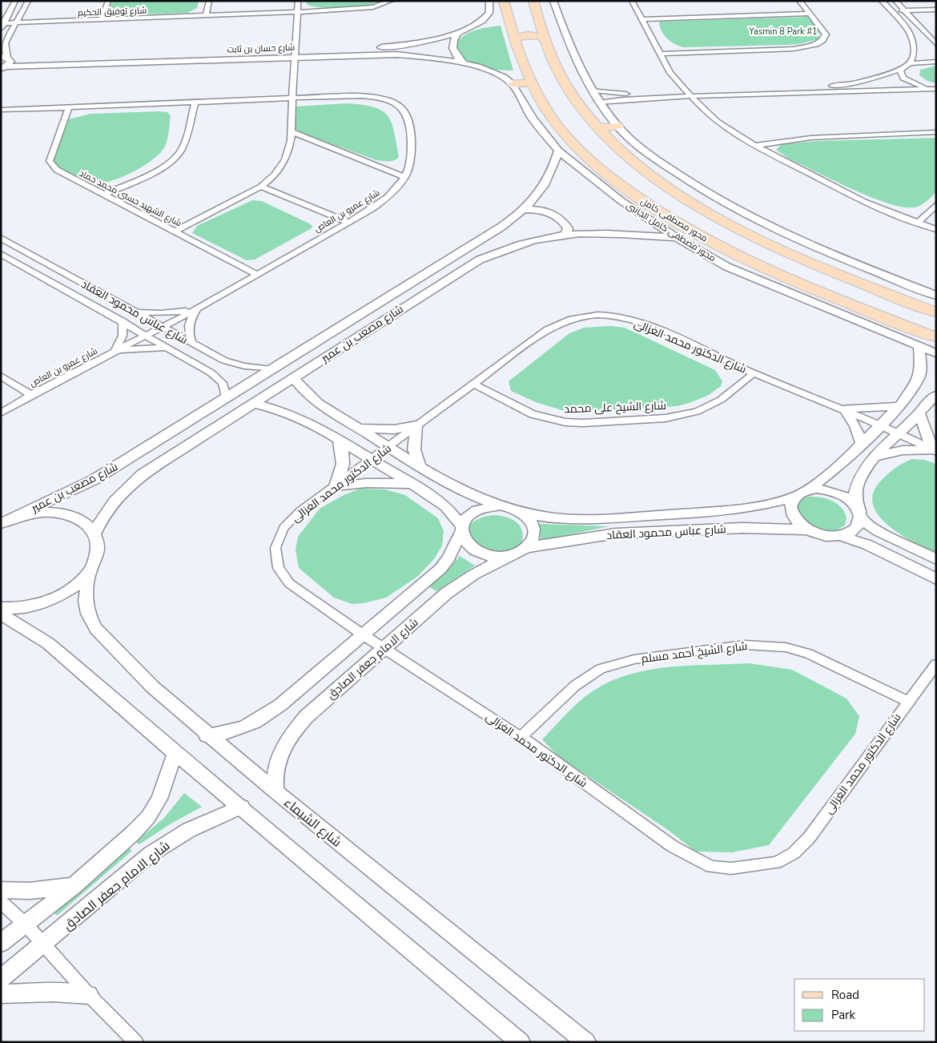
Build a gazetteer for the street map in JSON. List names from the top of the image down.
{
  "streets": {
    "main road": ["محور مصطفى كامل"],
    "street": [
      "شارع توفيق الحكيم",
      "شارع حسان بن ثابت",
      "شارع الشهيد حسنى محمد حماد",
      "شارع عمرو بن العاص",
      "محور مصطفى كامل الجانبى",
      "شارع عباس محمود العقاد",
      "شارع مصعب بن عمير",
      "شارع الدكتور محمد الغزالى",
      "شارع الشيخ على محمد",
      "شارع الشيخ أحمد مسلم",
      "شارع الامام جعفر الصادق",
      "شارع الشيماء"
    ]
  },
  "crossings": [
    ["شارع حسان بن ثابت", "محور مصطفى كامل الجانبى"],
    ["شارع الشهيد حسنى محمد حماد", "شارع عمرو بن العاص"],
    ["شارع عمرو بن العاص", "شارع عباس محمود العقاد"],
    ["محور مصطفى كامل الجانبى", "شارع مصعب بن عمير"],
    ["شارع عباس محمود العقاد", "شارع مصعب بن عمير"],
    ["شارع عباس محمود العقاد", "شارع الامام جعفر الصادق"],
    ["شارع الدكتور محمد الغزالى", "شارع الشيخ على محمد"],
    ["شارع الدكتور محمد الغزالى", "شارع الشيخ أحمد مسلم"],
    ["شارع الدكتور محمد الغزالى", "شارع الامام جعفر الصادق"],
    ["شارع الامام جعفر الصادق", "شارع الشيماء"]
  ],
  "parks": ["Yasmin 8 Park #1"],
  "legend": ["Road", "Park"]
}
